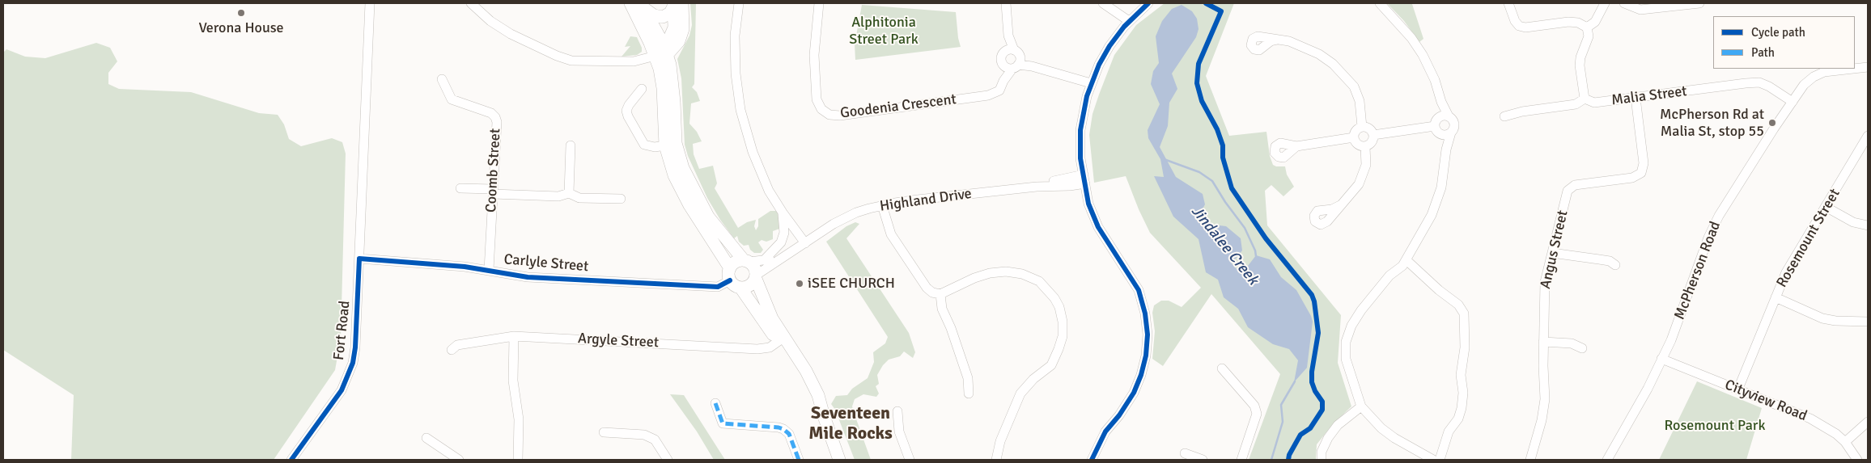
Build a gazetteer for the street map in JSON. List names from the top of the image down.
{
  "streets": {
    "street": [
      "Malia Street",
      "Goodenia Crescent",
      "Coomb Street",
      "Highland Drive",
      "Rosemount Street",
      "Angus Street",
      "Carlyle Street",
      "McPherson Road",
      "Fort Road",
      "Argyle Street",
      "Cityview Road"
    ]
  },
  "crossings": [
    ["Malia Street", "Angus Street"],
    ["Malia Street", "McPherson Road"],
    ["Coomb Street", "Carlyle Street"],
    ["Highland Drive", "Carlyle Street"],
    ["Rosemount Street", "Cityview Road"],
    ["Carlyle Street", "Fort Road"],
    ["McPherson Road", "Cityview Road"]
  ],
  "districts": ["Seventeen Mile Rocks"],
  "water": ["Jindalee Creek"],
  "parks": ["Alphitonia Street Park", "Rosemount Park"],
  "places": ["Verona House", "McPherson Rd at Malia St, stop 55", "iSEE CHURCH"],
  "legend": ["Cycle path", "Path"]
}
